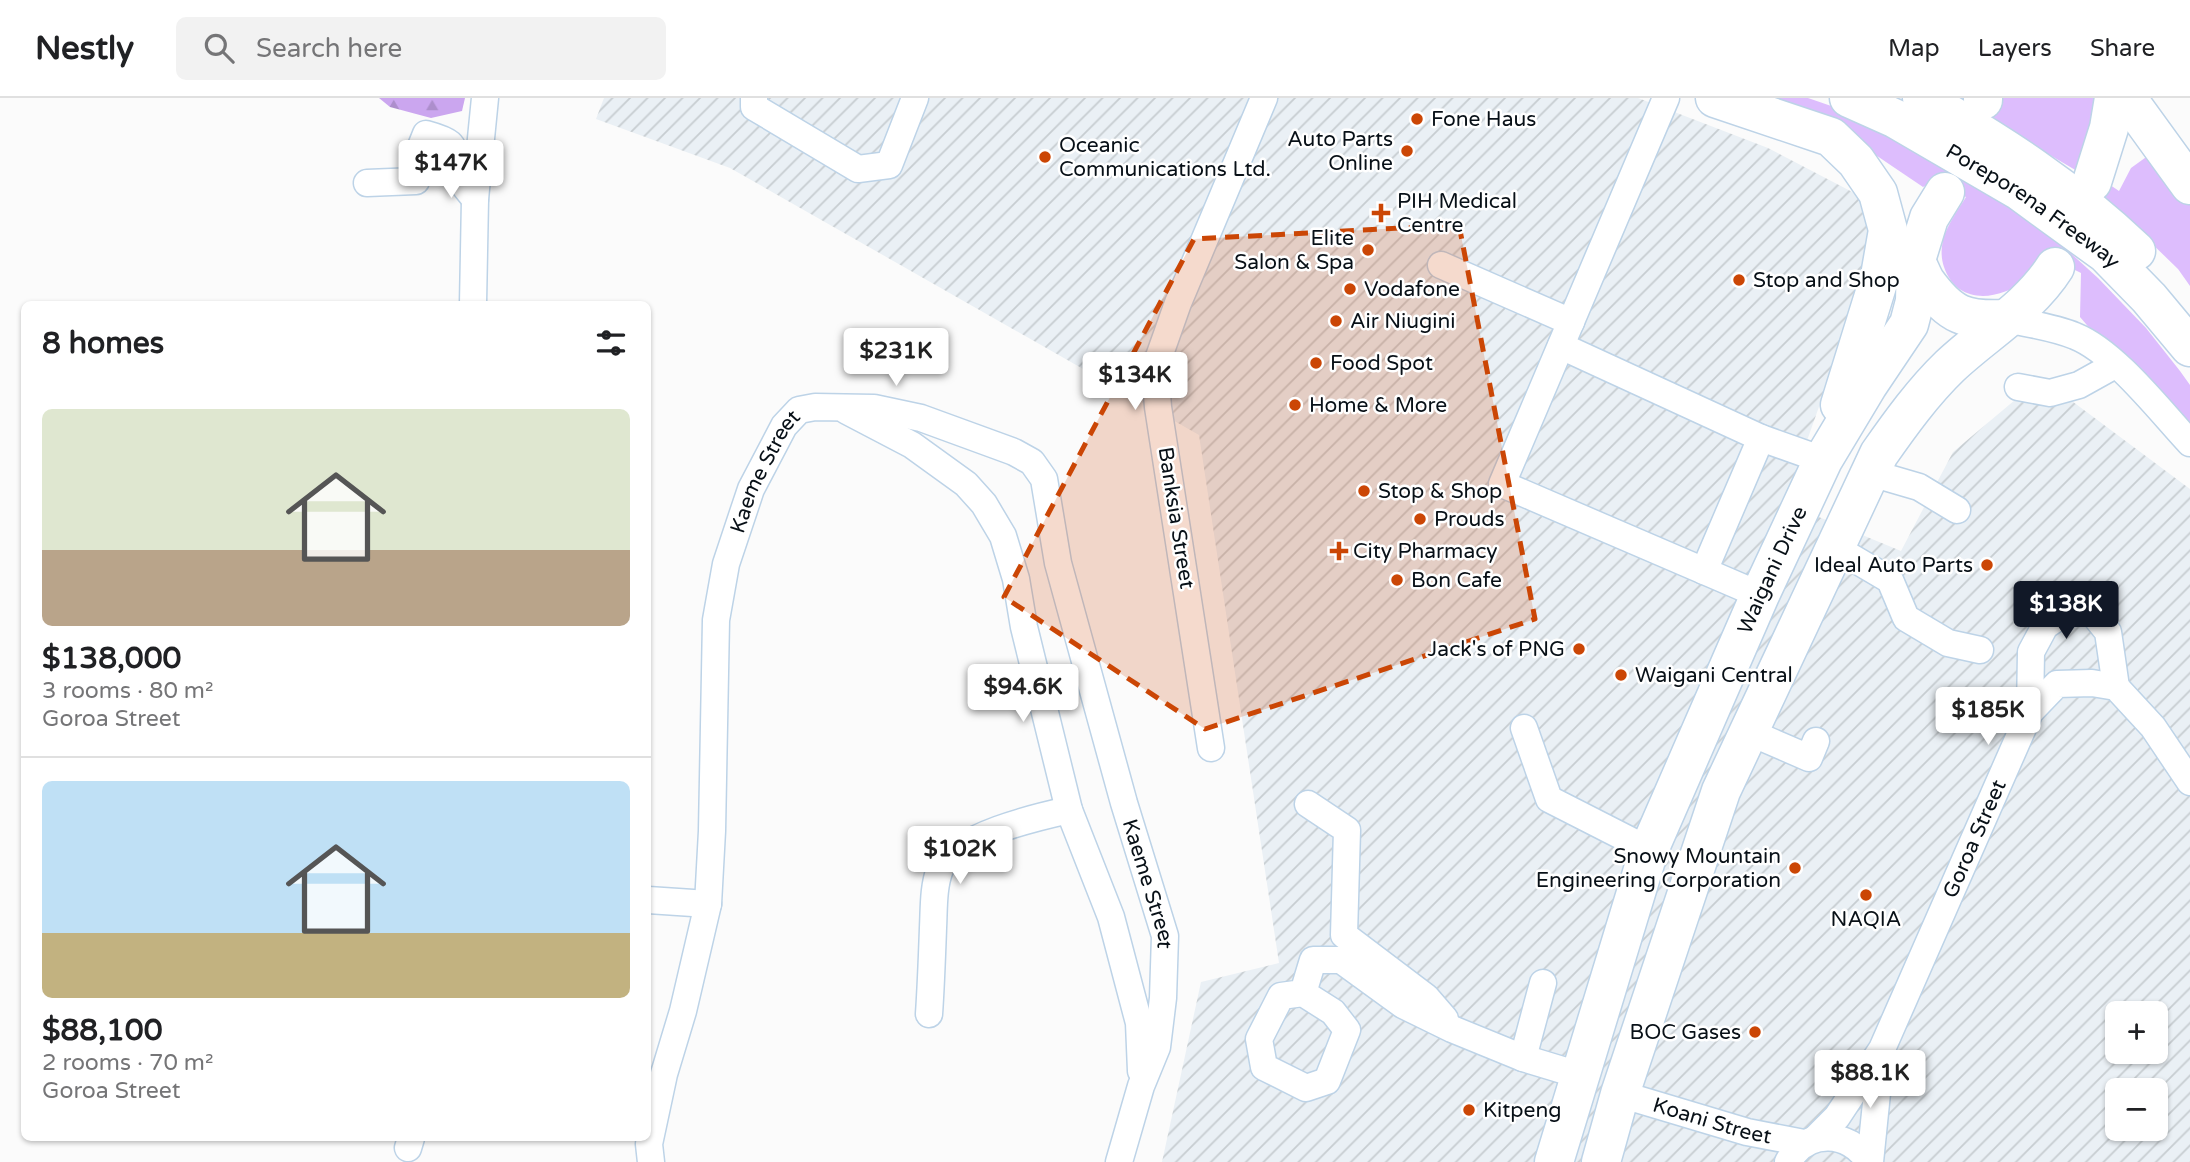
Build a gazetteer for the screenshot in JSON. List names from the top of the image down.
{
  "streets": {
    "highway": ["Poreporena Freeway", "Waigani Drive"],
    "street": [
      "Kaeme Street",
      "Banksia Street",
      "Goroa Street",
      "Koani Street"
    ]
  },
  "crossings": [
    ["Goroa Street", "Koani Street"]
  ],
  "places": {
    "other": [
      "Fone Haus",
      "Auto Parts Online",
      "Oceanic Communications Ltd.",
      "Elite Salon & Spa",
      "Stop and Shop",
      "Vodafone",
      "Air Niugini",
      "Food Spot",
      "Home & More",
      "Stop & Shop",
      "Prouds",
      "Ideal Auto Parts",
      "Bon Cafe",
      "Jack's of PNG",
      "Waigani Central",
      "Snowy Mountain Engineering Corporation",
      "NAQIA",
      "BOC Gases",
      "Kitpeng"
    ],
    "health": ["PIH Medical Centre", "City Pharmacy"]
  },
  "page": {
    "header": "Nestly",
    "search": "Search here",
    "nav": ["Map", "Layers", "Share"],
    "price": [
      "$147K",
      "$231K",
      "$134K",
      "$138K",
      "$94.6K",
      "$185K",
      "$102K",
      "$88.1K"
    ],
    "heading": "8 homes",
    "list": [
      {
        "name": "$138,000",
        "note": "3 rooms · 80 m² · Goroa Street"
      },
      {
        "name": "$88,100",
        "note": "2 rooms · 70 m² · Goroa Street"
      }
    ],
    "map_buttons": ["+", "−"]
  }
}
